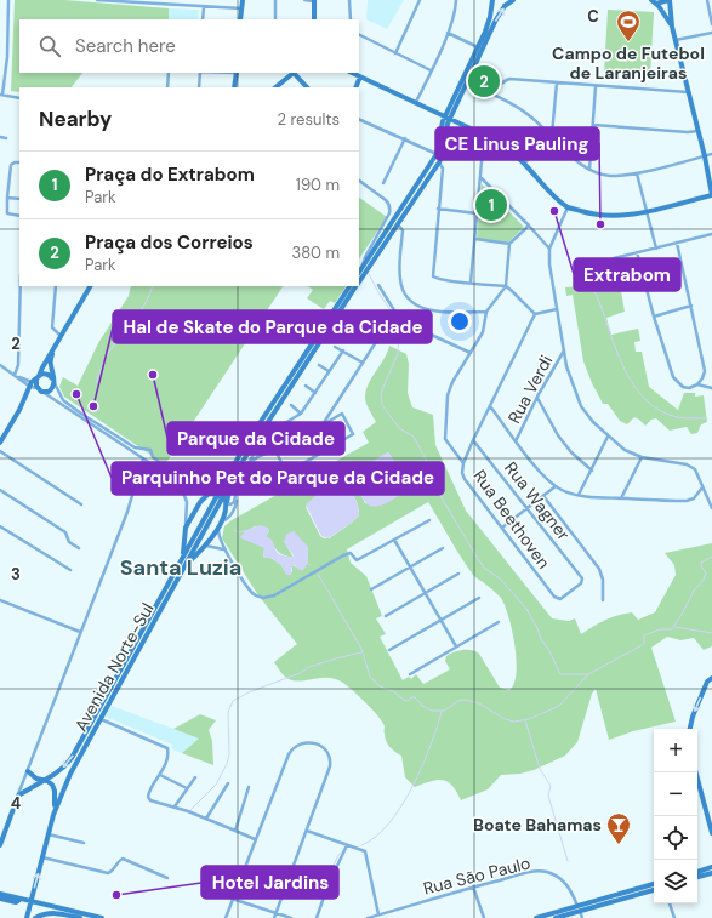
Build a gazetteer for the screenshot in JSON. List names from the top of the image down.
{
  "streets": {
    "main road": ["Avenida Norte-Sul"],
    "street": [
      "Rua Verdi",
      "Rua Wagner",
      "Rua Beethoven",
      "Rua São Paulo"
    ]
  },
  "crossings": [
    ["Rua Wagner", "Rua Beethoven"]
  ],
  "districts": ["Santa Luzia"],
  "places": {
    "sports": ["Campo de Futebol de Laranjeiras"],
    "other": [
      "Extrabom",
      "CE Linus Pauling",
      "Parque da Cidade",
      "Parquinho Pet do Parque da Cidade",
      "Hal de Skate do Parque da Cidade",
      "Hotel Jardins"
    ],
    "bar": ["Boate Bahamas"]
  },
  "page": {
    "search": "Search here",
    "pins": ["2", "1"],
    "heading": ["Nearby", "2 results"],
    "list": [
      {
        "mark": "1",
        "name": "Praça do Extrabom",
        "note": "Park",
        "value": "190 m"
      },
      {
        "mark": "2",
        "name": "Praça dos Correios",
        "note": "Park",
        "value": "380 m"
      }
    ],
    "map_buttons": ["+", "−"]
  },
  "grid": {
    "columns": ["C"],
    "rows": ["2", "3", "4"]
  }
}
